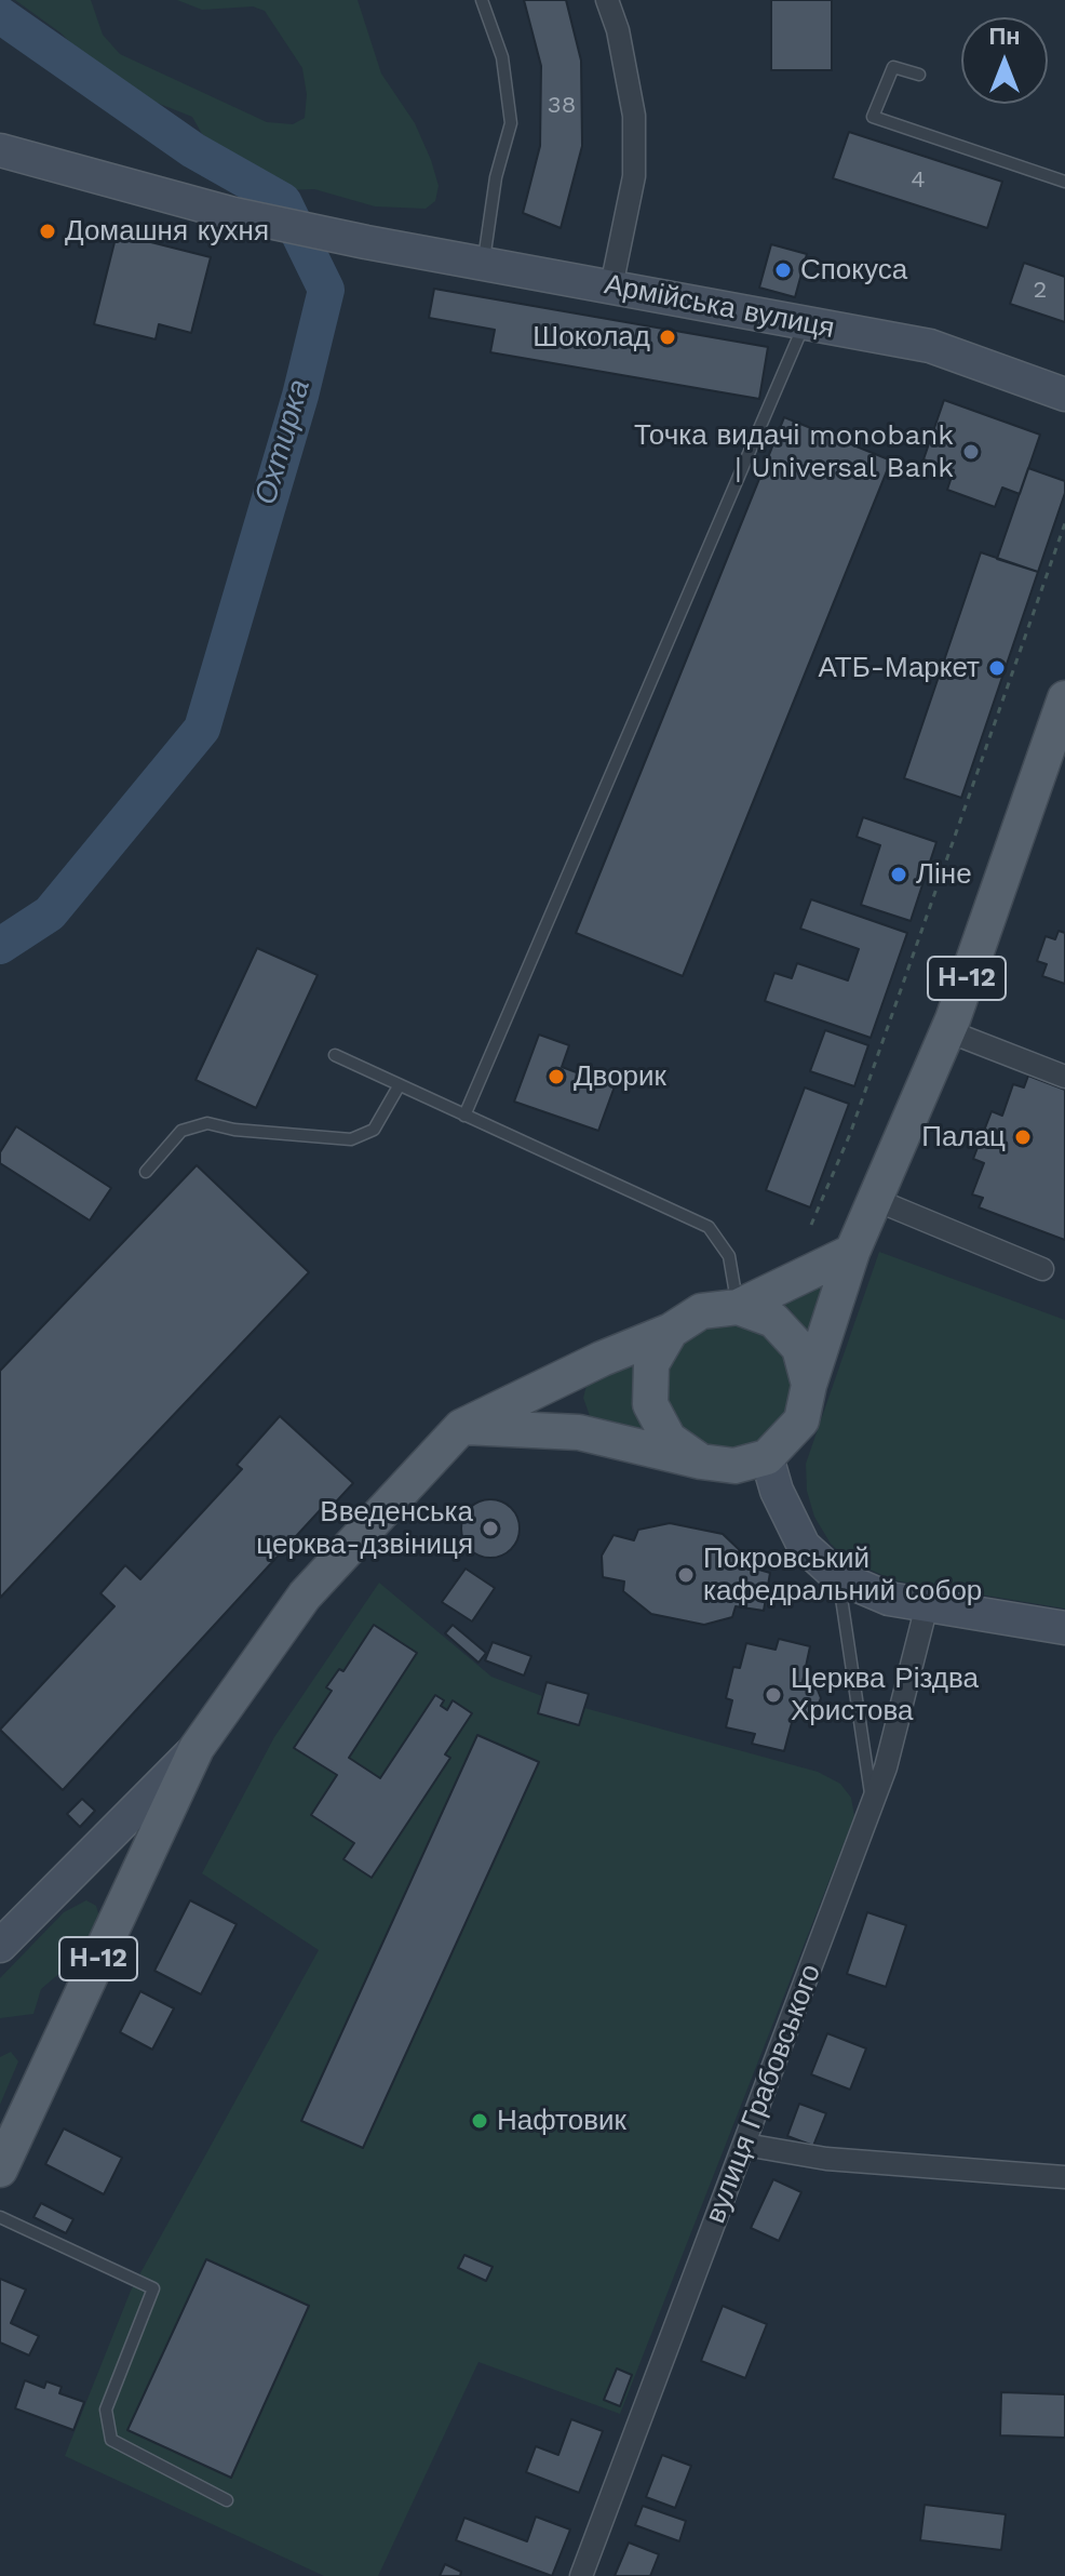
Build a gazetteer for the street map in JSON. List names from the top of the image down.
{
  "streets": {
    "main road": ["Н-12"],
    "street": ["Армійська вулиця", "вулиця Грабовського"]
  },
  "water": ["Охтирка"],
  "places": [
    "Домашня кухня",
    "Спокуса",
    "Шоколад",
    "Точка видачі monobank | Universal Bank",
    "АТБ-Маркет",
    "Ліне",
    "Дворик",
    "Палац",
    "Введенська церква-дзвіниця",
    "Покровський кафедральний собор",
    "Церква Різдва Христова",
    "Нафтовик"
  ],
  "house_numbers": ["38", "4", "2"],
  "north": "top"
}
